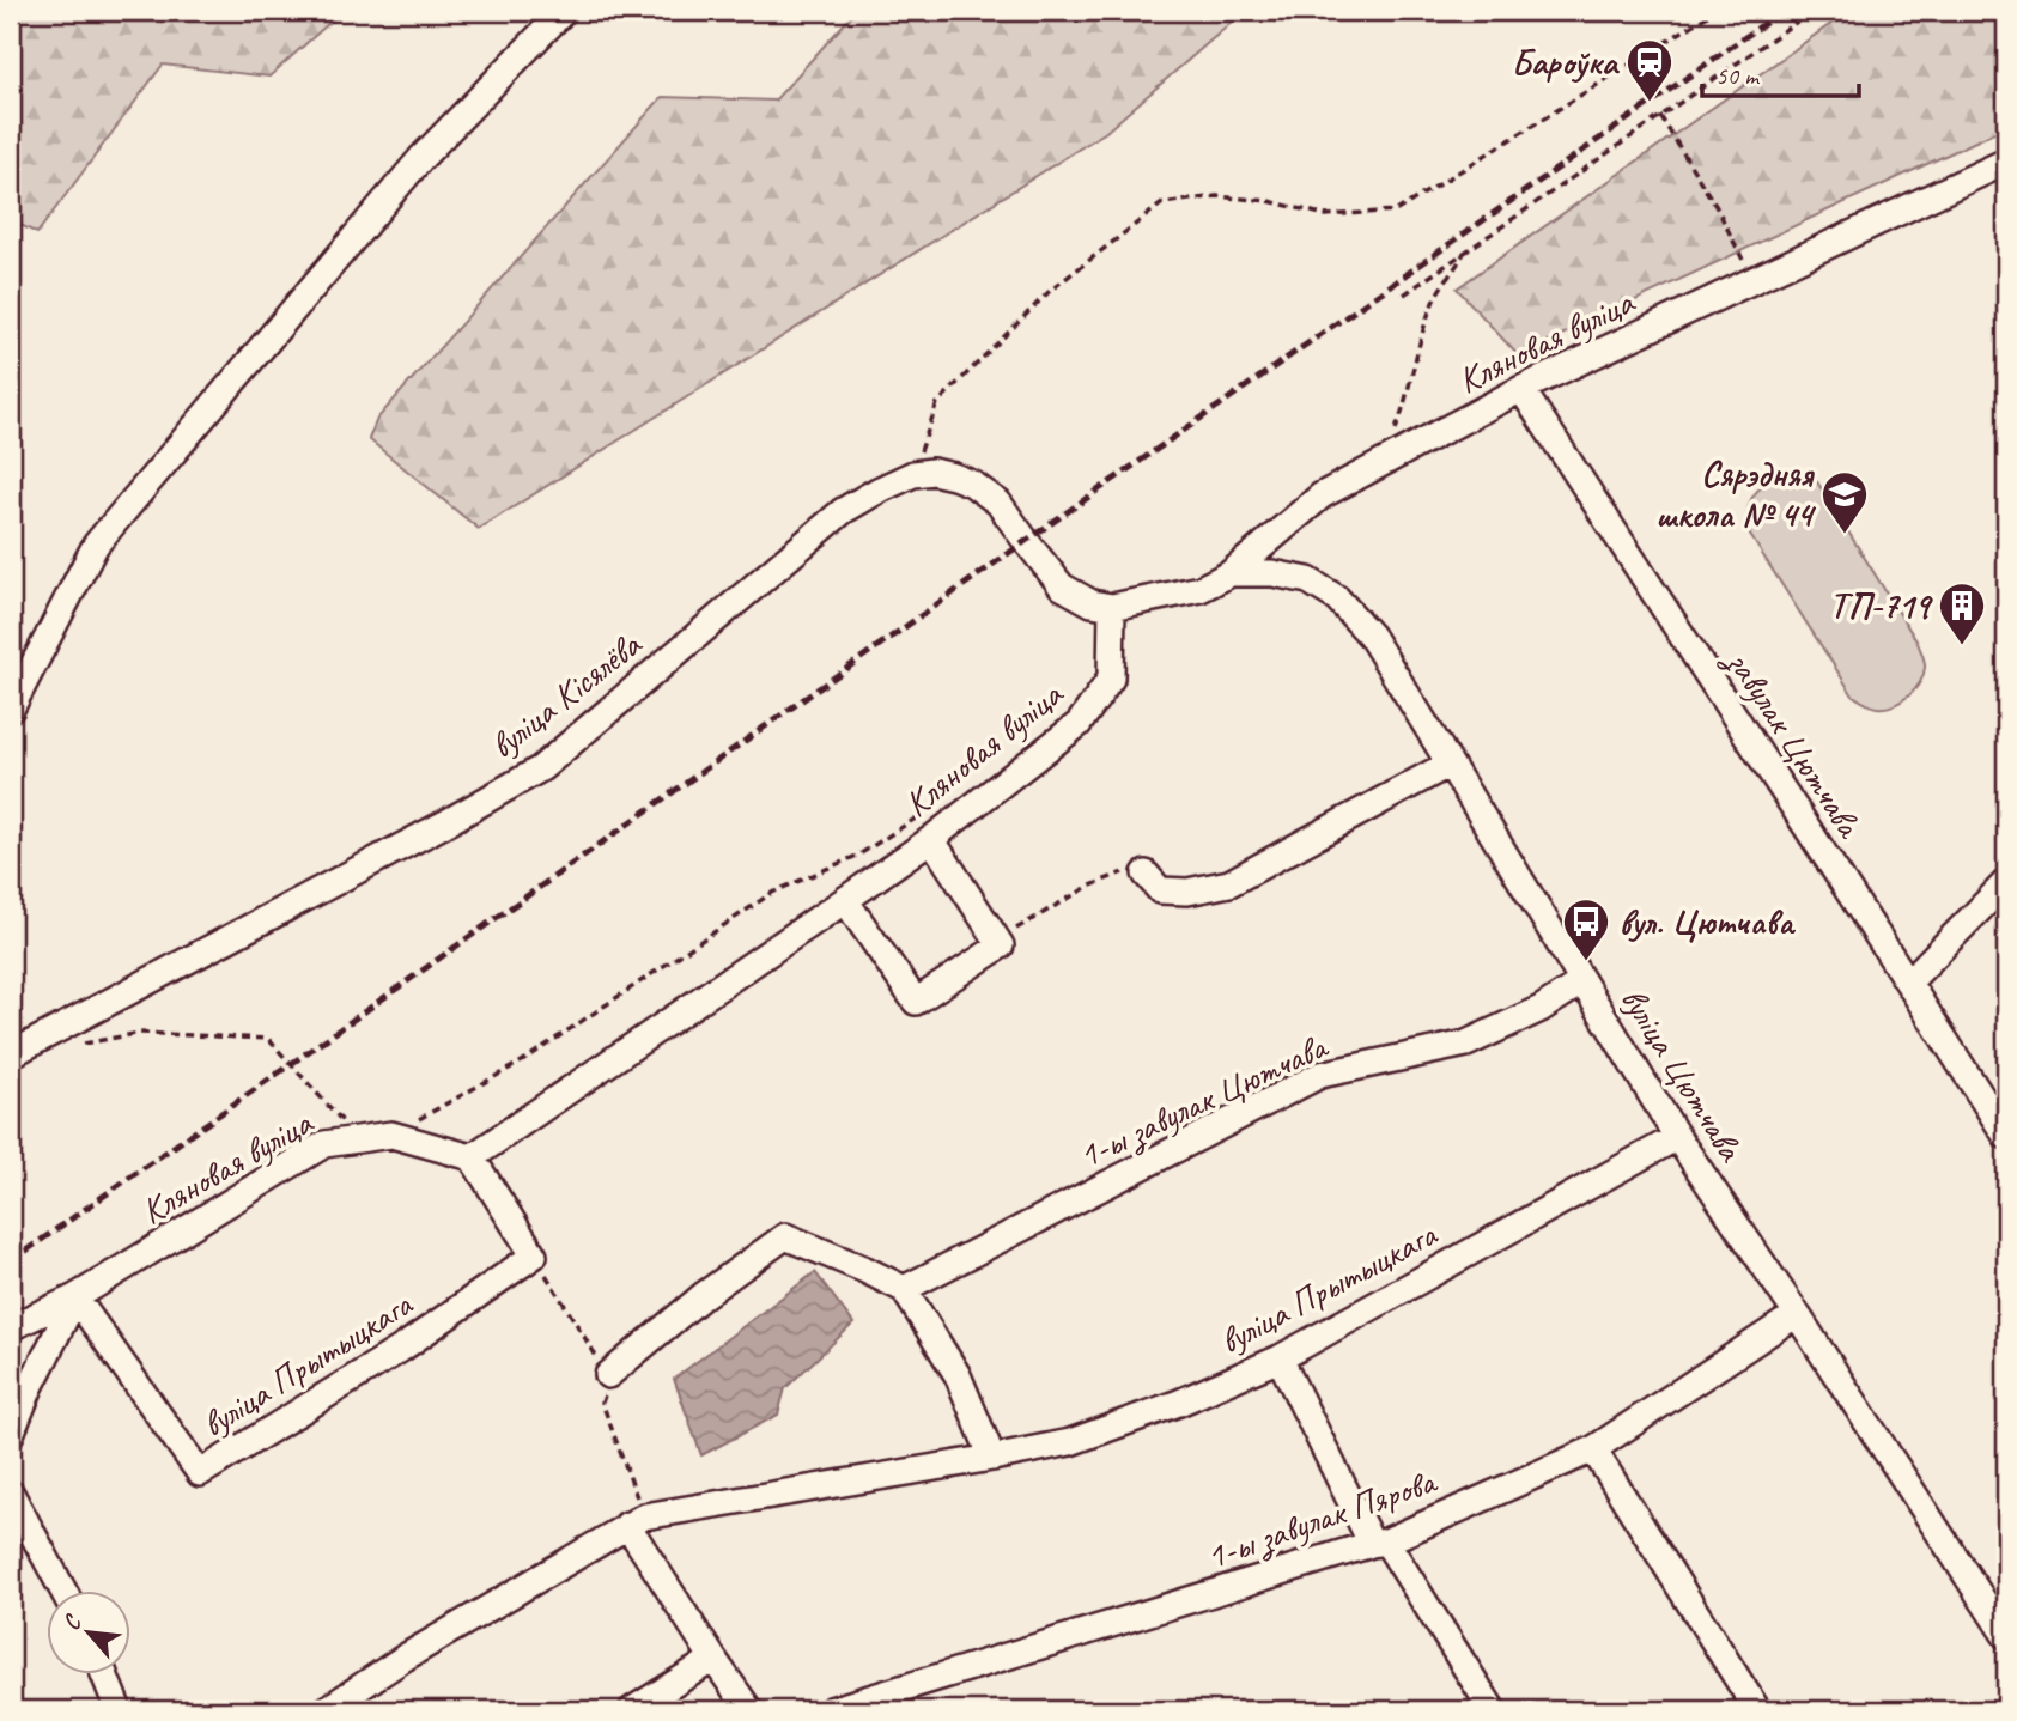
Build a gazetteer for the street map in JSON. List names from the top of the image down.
{
  "streets": {
    "street": [
      "Кляновая вуліца",
      "вуліца Кісялёва",
      "завулак Цютчава",
      "вуліца Цютчава",
      "1-ы завулак Цютчава",
      "вуліца Прытыцкага",
      "1-ы завулак Пярова"
    ]
  },
  "crossings": [
    ["Кляновая вуліца", "вуліца Кісялёва"],
    ["Кляновая вуліца", "завулак Цютчава"],
    ["Кляновая вуліца", "вуліца Цютчава"],
    ["Кляновая вуліца", "вуліца Прытыцкага"],
    ["вуліца Цютчава", "1-ы завулак Цютчава"],
    ["вуліца Цютчава", "вуліца Прытыцкага"],
    ["вуліца Цютчава", "1-ы завулак Пярова"]
  ],
  "places": {
    "station": ["Бароўка"],
    "school or university": ["Сярэдняя школа № 44"],
    "building": ["ТП-719"],
    "bus stop": ["вул. Цютчава"]
  },
  "scale_bar": "50 m",
  "north": "top left"
}
